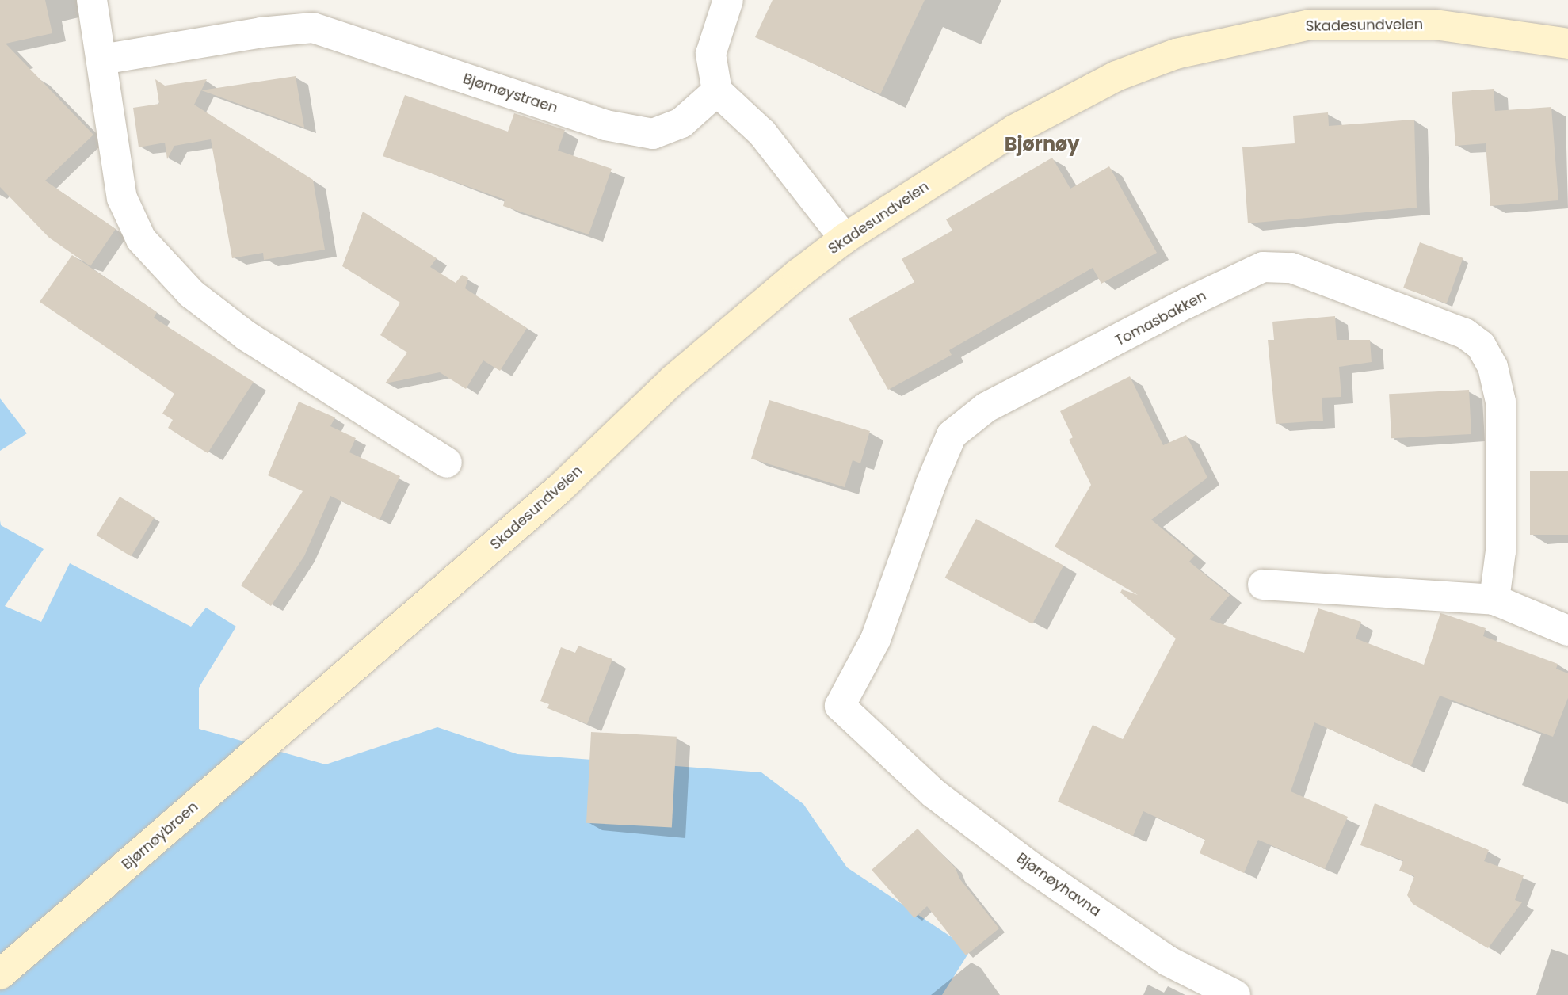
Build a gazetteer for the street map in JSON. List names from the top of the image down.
{
  "streets": {
    "street": [
      "Skadesundveien",
      "Bjørnøystraen",
      "Tomasbakken",
      "Bjørnøybroen",
      "Bjørnøyhavna"
    ]
  },
  "crossings": [
    ["Skadesundveien", "Bjørnøybroen"],
    ["Tomasbakken", "Bjørnøyhavna"]
  ],
  "districts": ["Bjørnøy"]
}
